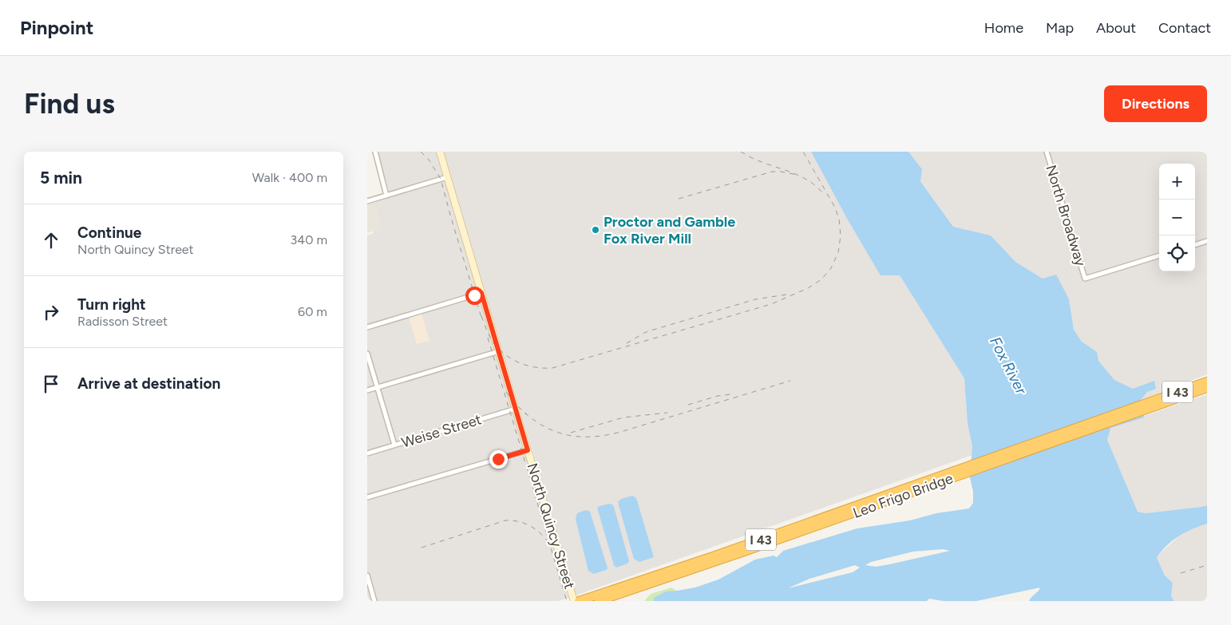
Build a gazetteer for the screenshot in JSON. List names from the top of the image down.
{
  "streets": {
    "highway": ["I 43", "Leo Frigo Bridge"],
    "street": ["North Broadway", "Weise Street", "North Quincy Street"]
  },
  "crossings": [
    ["Weise Street", "North Quincy Street"]
  ],
  "water": ["Fox River"],
  "places": ["Proctor and Gamble Fox River Mill"],
  "page": {
    "header": "Pinpoint",
    "nav": [
      "Home",
      "Map",
      "About",
      "Contact"
    ],
    "buttons": "Directions",
    "title": "Find us",
    "heading": ["5 min", "Walk · 400 m"],
    "map_buttons": ["+", "−"],
    "list": [
      ["Continue", "North Quincy Street", "340 m"],
      ["Turn right", "Radisson Street", "60 m"],
      "Arrive at destination"
    ]
  }
}
